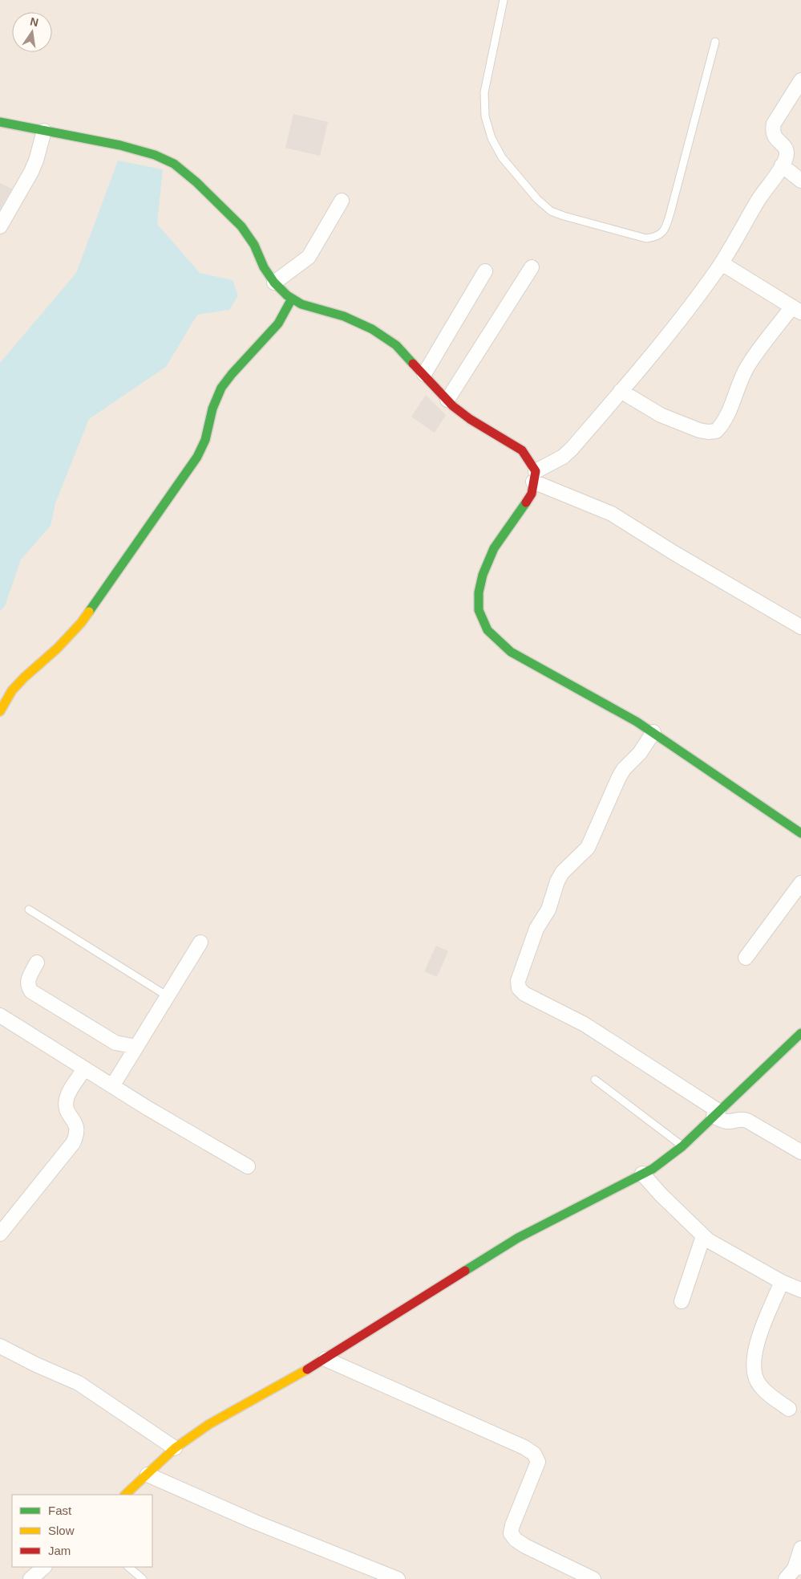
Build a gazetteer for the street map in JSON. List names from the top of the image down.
{
  "legend": ["Fast", "Slow", "Jam"],
  "north": "top"
}
